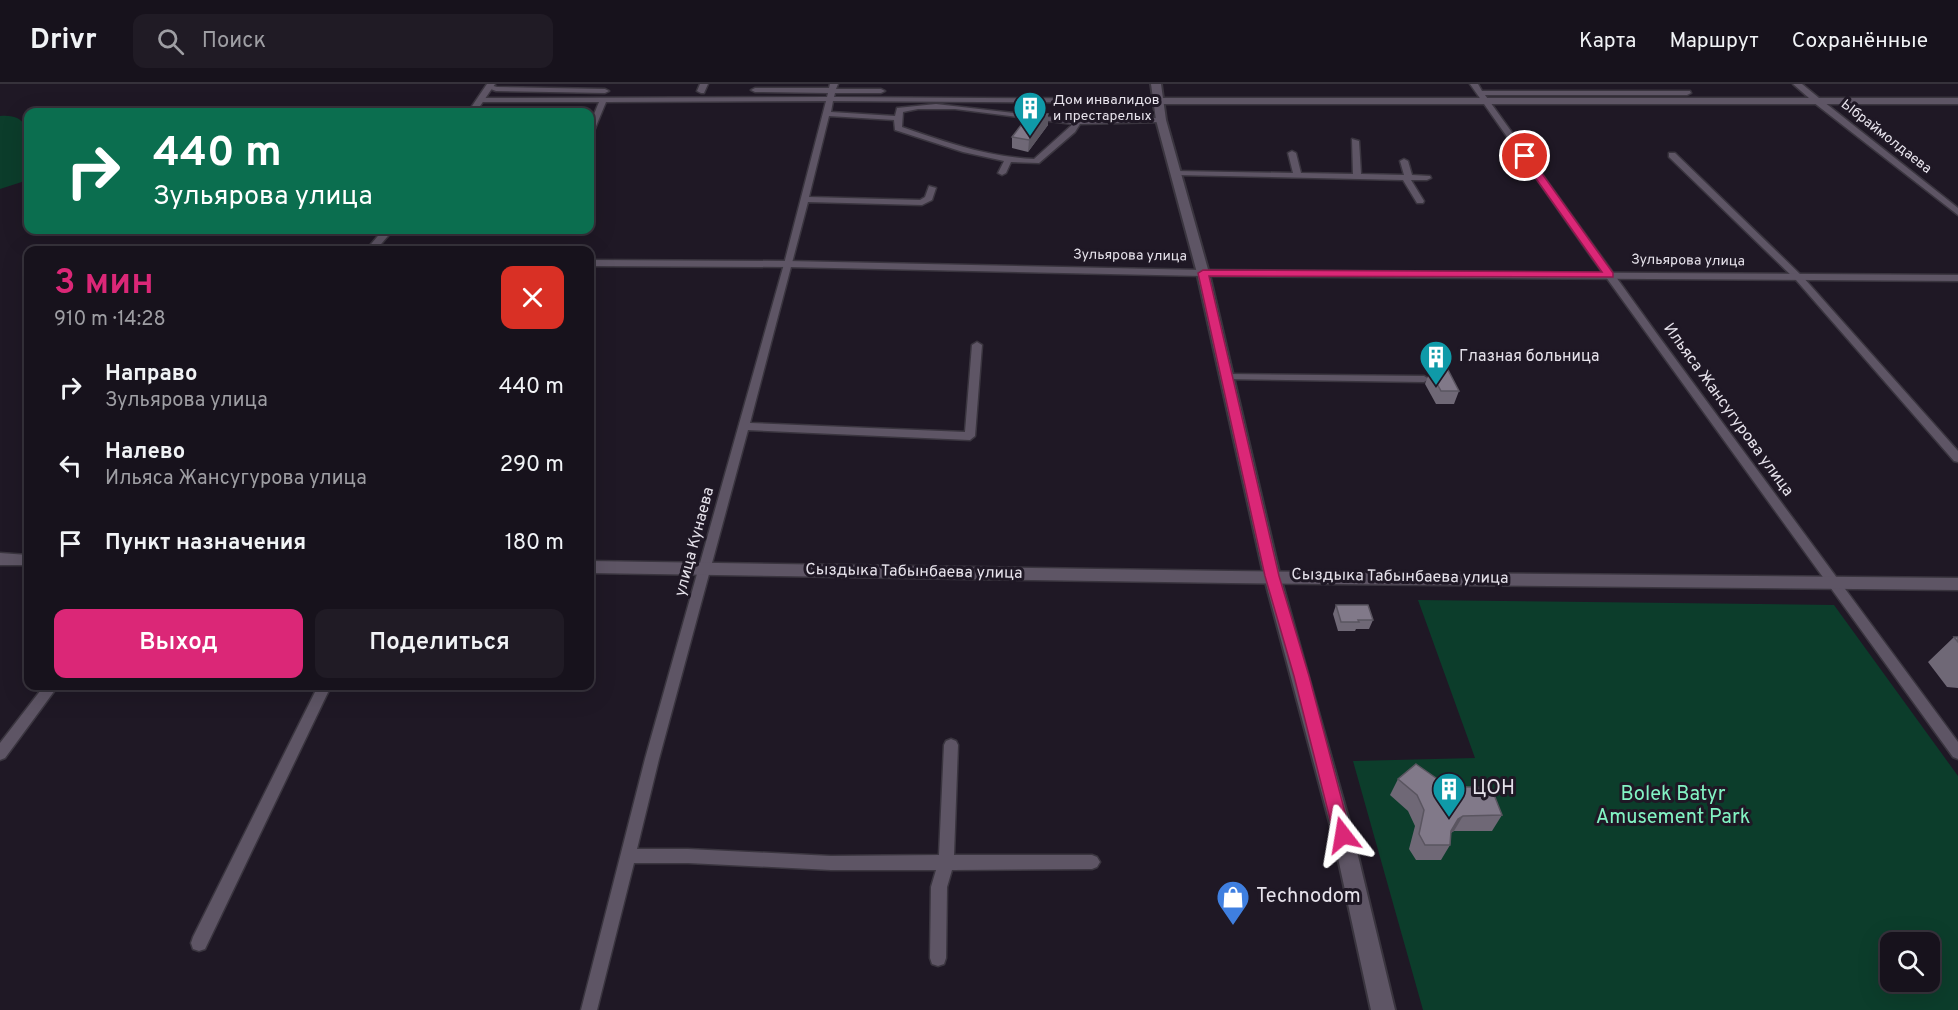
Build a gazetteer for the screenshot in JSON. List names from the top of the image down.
{
  "streets": {
    "street": [
      "Ыбраймолдаева",
      "Зульярова улица",
      "Ильяса Жансугурова улица",
      "улица Кунаева",
      "Сыздыка Табынбаева улица"
    ]
  },
  "crossings": [
    ["Зульярова улица", "Ильяса Жансугурова улица"],
    ["Зульярова улица", "улица Кунаева"],
    ["Ильяса Жансугурова улица", "Сыздыка Табынбаева улица"],
    ["улица Кунаева", "Сыздыка Табынбаева улица"]
  ],
  "parks": ["Bolek Batyr Amusement Park"],
  "places": {
    "building": ["Дом инвалидов и престарелых", "Глазная больница", "ЦОН"],
    "shop": ["Technodom"]
  },
  "page": {
    "header": "Drivr",
    "search": "Поиск",
    "nav": ["Карта", "Маршрут", "Сохранённые"],
    "turn": ["440 m", "Зульярова улица"],
    "heading": ["3 мин", "910 m · 14:28"],
    "list": [
      {
        "name": "Направо",
        "note": "Зульярова улица",
        "value": "440 m"
      },
      {
        "name": "Налево",
        "note": "Ильяса Жансугурова улица",
        "value": "290 m"
      },
      {
        "name": "Пункт назначения",
        "value": "180 m"
      }
    ],
    "buttons": ["Выход", "Поделиться"]
  }
}
